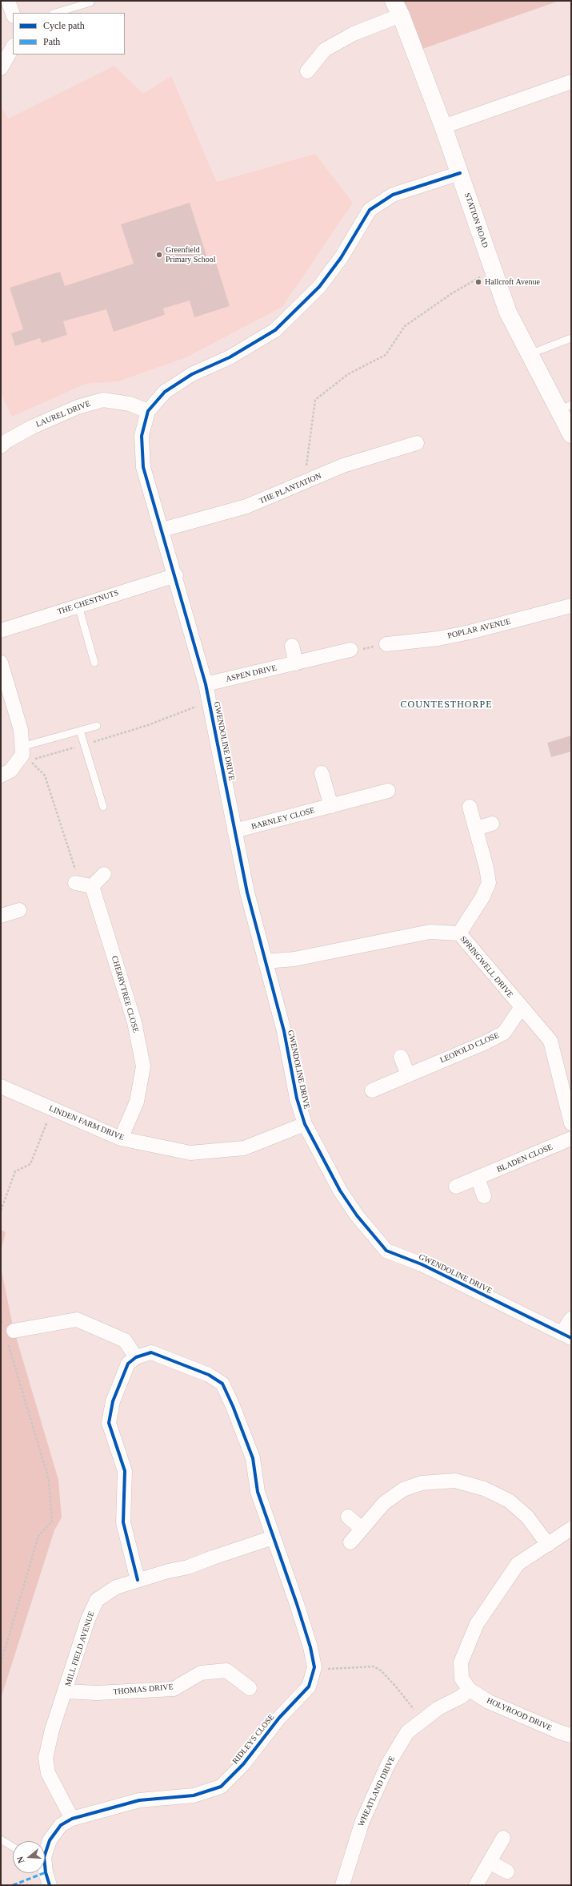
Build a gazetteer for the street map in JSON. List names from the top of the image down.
{
  "streets": {
    "street": [
      "STATION ROAD",
      "LAUREL DRIVE",
      "THE PLANTATION",
      "THE CHESTNUTS",
      "POPLAR AVENUE",
      "ASPEN DRIVE",
      "GWENDOLINE DRIVE",
      "BARNLEY CLOSE",
      "SPRINGWELL DRIVE",
      "CHERRYTREE CLOSE",
      "LEOPOLD CLOSE",
      "LINDEN FARM DRIVE",
      "BLADEN CLOSE",
      "MILL FIELD AVENUE",
      "THOMAS DRIVE",
      "HOLYROOD DRIVE",
      "RIDLEYS CLOSE",
      "WHEATLAND DRIVE"
    ]
  },
  "crossings": [
    ["STATION ROAD", "GWENDOLINE DRIVE"],
    ["LAUREL DRIVE", "GWENDOLINE DRIVE"],
    ["THE PLANTATION", "GWENDOLINE DRIVE"],
    ["THE CHESTNUTS", "GWENDOLINE DRIVE"],
    ["ASPEN DRIVE", "GWENDOLINE DRIVE"],
    ["GWENDOLINE DRIVE", "BARNLEY CLOSE"],
    ["GWENDOLINE DRIVE", "SPRINGWELL DRIVE"],
    ["GWENDOLINE DRIVE", "LINDEN FARM DRIVE"],
    ["SPRINGWELL DRIVE", "LEOPOLD CLOSE"],
    ["CHERRYTREE CLOSE", "LINDEN FARM DRIVE"],
    ["MILL FIELD AVENUE", "THOMAS DRIVE"],
    ["MILL FIELD AVENUE", "RIDLEYS CLOSE"],
    ["HOLYROOD DRIVE", "WHEATLAND DRIVE"]
  ],
  "districts": ["COUNTESTHORPE"],
  "places": ["Greenfield Primary School", "Hallcroft Avenue"],
  "legend": ["Cycle path", "Path"],
  "north": "left"
}
